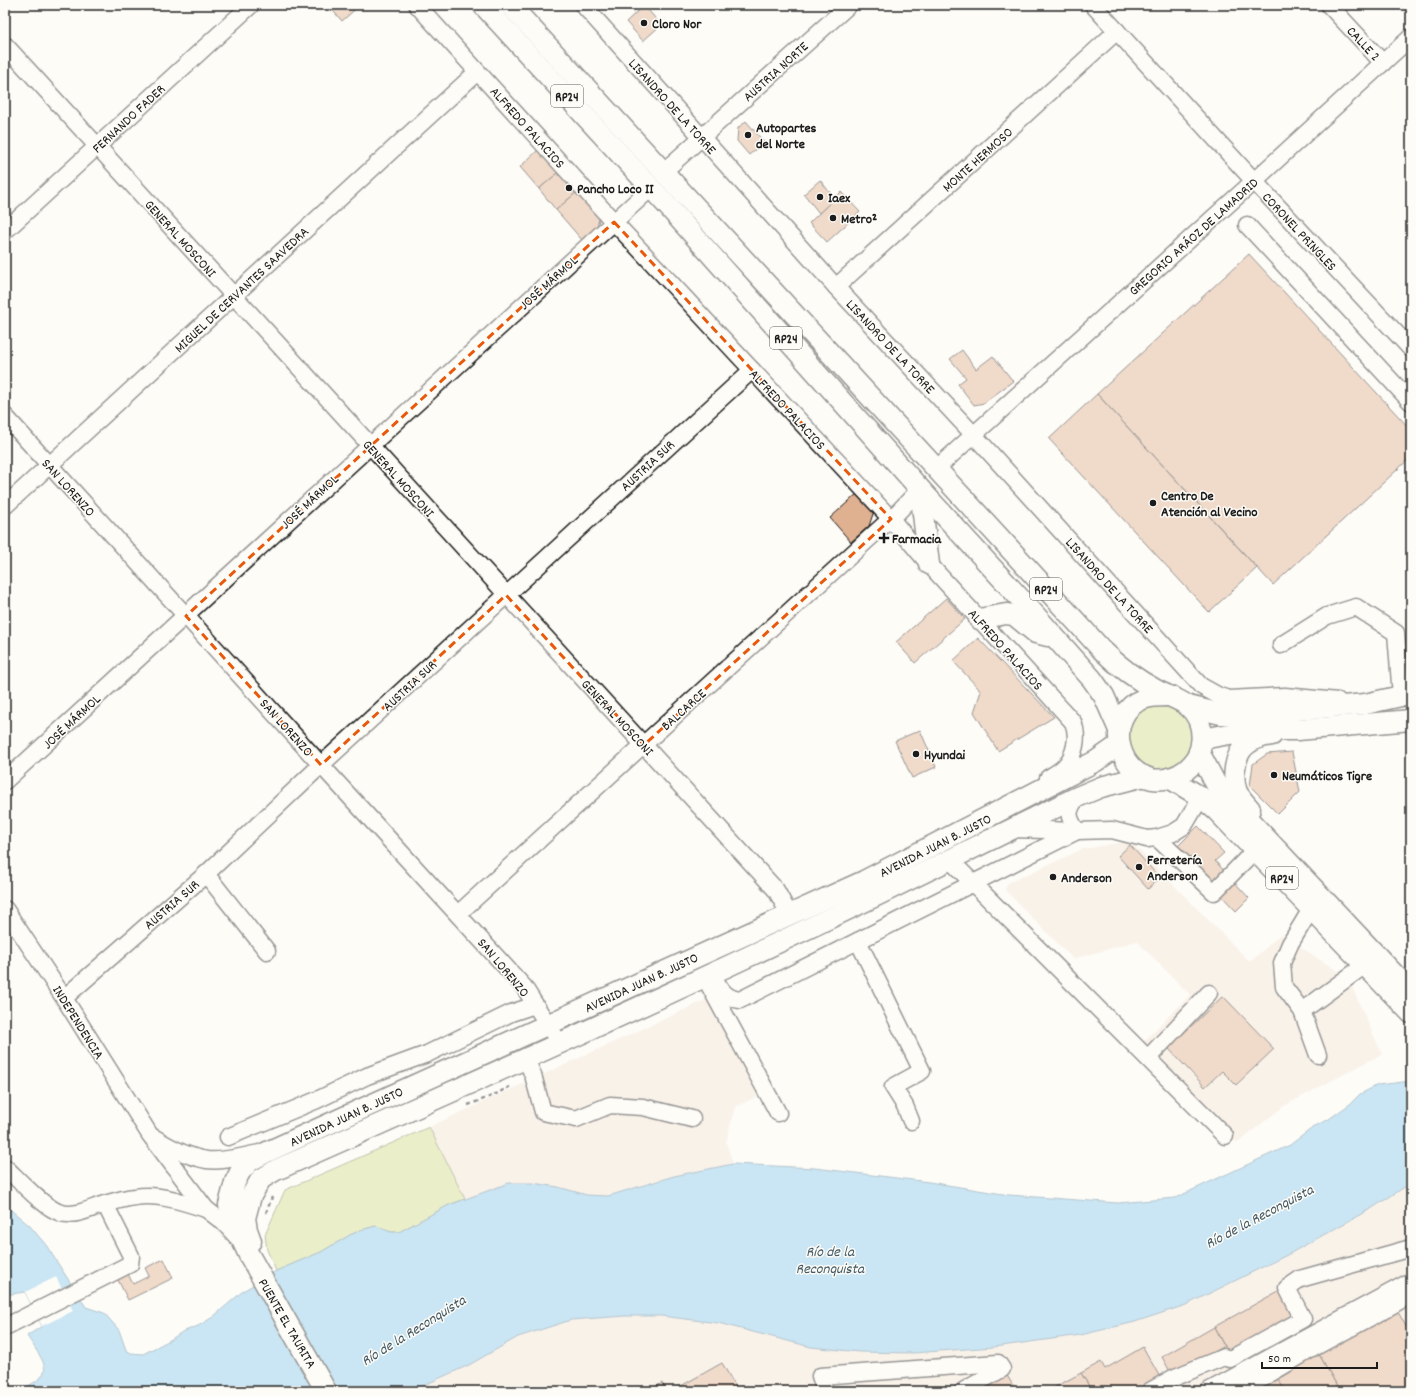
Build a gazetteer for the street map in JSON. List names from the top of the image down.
{
  "streets": {
    "main road": ["RP24", "AVENIDA JUAN B. JUSTO", "PUENTE EL TAURITA"],
    "street": [
      "CALLE 2",
      "AUSTRIA NORTE",
      "LISANDRO DE LA TORRE",
      "FERNANDO FADER",
      "ALFREDO PALACIOS",
      "MONTE HERMOSO",
      "CORONEL PRINGLES",
      "GREGORIO ARÁOZ DE LAMADRID",
      "GENERAL MOSCONI",
      "JOSÉ MÁRMOL",
      "MIGUEL DE CERVANTES SAAVEDRA",
      "AUSTRIA SUR",
      "SAN LORENZO",
      "BALCARCE",
      "INDEPENDENCIA"
    ]
  },
  "crossings": [
    ["CALLE 2", "GREGORIO ARÁOZ DE LAMADRID"],
    ["AUSTRIA NORTE", "RP24"],
    ["AUSTRIA NORTE", "LISANDRO DE LA TORRE"],
    ["RP24", "GREGORIO ARÁOZ DE LAMADRID"],
    ["RP24", "JOSÉ MÁRMOL"],
    ["RP24", "BALCARCE"],
    ["RP24", "AVENIDA JUAN B. JUSTO"],
    ["LISANDRO DE LA TORRE", "MONTE HERMOSO"],
    ["LISANDRO DE LA TORRE", "GREGORIO ARÁOZ DE LAMADRID"],
    ["FERNANDO FADER", "GENERAL MOSCONI"],
    ["ALFREDO PALACIOS", "JOSÉ MÁRMOL"],
    ["ALFREDO PALACIOS", "MIGUEL DE CERVANTES SAAVEDRA"],
    ["ALFREDO PALACIOS", "AUSTRIA SUR"],
    ["ALFREDO PALACIOS", "BALCARCE"],
    ["ALFREDO PALACIOS", "AVENIDA JUAN B. JUSTO"],
    ["MONTE HERMOSO", "CORONEL PRINGLES"],
    ["CORONEL PRINGLES", "GREGORIO ARÁOZ DE LAMADRID"],
    ["GENERAL MOSCONI", "JOSÉ MÁRMOL"],
    ["GENERAL MOSCONI", "MIGUEL DE CERVANTES SAAVEDRA"],
    ["GENERAL MOSCONI", "AUSTRIA SUR"],
    ["GENERAL MOSCONI", "BALCARCE"],
    ["GENERAL MOSCONI", "AVENIDA JUAN B. JUSTO"],
    ["JOSÉ MÁRMOL", "SAN LORENZO"],
    ["MIGUEL DE CERVANTES SAAVEDRA", "SAN LORENZO"],
    ["AUSTRIA SUR", "SAN LORENZO"],
    ["AUSTRIA SUR", "INDEPENDENCIA"],
    ["SAN LORENZO", "BALCARCE"],
    ["SAN LORENZO", "AVENIDA JUAN B. JUSTO"],
    ["AVENIDA JUAN B. JUSTO", "PUENTE EL TAURITA"]
  ],
  "water": ["Río de la Reconquista"],
  "places": {
    "other": [
      "Cloro Nor",
      "Autopartes del Norte",
      "Pancho Loco II",
      "Iaex",
      "Metro²",
      "Centro De Atención al Vecino",
      "Hyundai",
      "Neumáticos Tigre",
      "Ferretería Anderson",
      "Anderson"
    ],
    "health": ["Farmacia"]
  },
  "scale_bar": "50 m"
}
